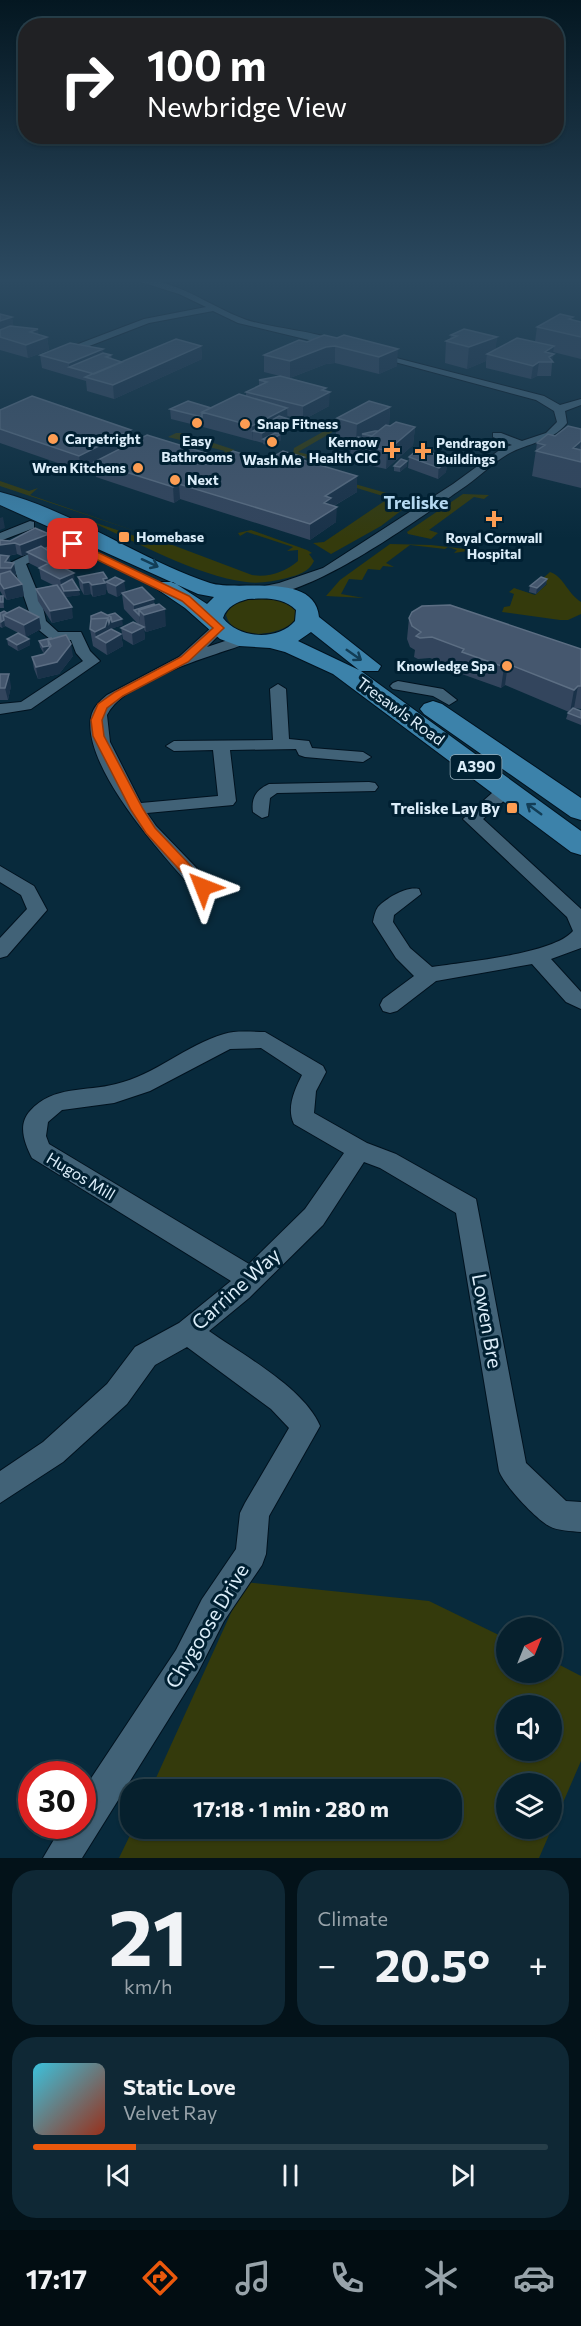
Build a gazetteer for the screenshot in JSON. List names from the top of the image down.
{
  "streets": {
    "highway": ["Tresawls Road", "A390"],
    "street": [
      "Hugos Mill",
      "Carrine Way",
      "Lowen Bre",
      "Chygoose Drive"
    ]
  },
  "crossings": [
    ["Tresawls Road", "A390"],
    ["Hugos Mill", "Carrine Way"],
    ["Hugos Mill", "Lowen Bre"],
    ["Carrine Way", "Lowen Bre"],
    ["Carrine Way", "Chygoose Drive"]
  ],
  "districts": ["Treliske"],
  "places": {
    "other": [
      "Easy Bathrooms",
      "Snap Fitness",
      "Carpetright",
      "Wash Me",
      "Wren Kitchens",
      "Next",
      "Knowledge Spa"
    ],
    "health": ["Kernow Health CIC", "Pendragon Buildings", "Royal Cornwall Hospital"],
    "transit": ["Homebase", "Treliske Lay By"]
  },
  "north": "top right",
  "page": {
    "turn": ["100 m", "Newbridge View"],
    "limit": "30",
    "trip": "17:18 · 1 min · 280 m",
    "tile": [
      ["21", "km/h"],
      "Climate"
    ],
    "heat": ["−", "20.5°", "+"],
    "song": ["Static Love", "Velvet Ray"],
    "tabs": "17:17"
  }
}
